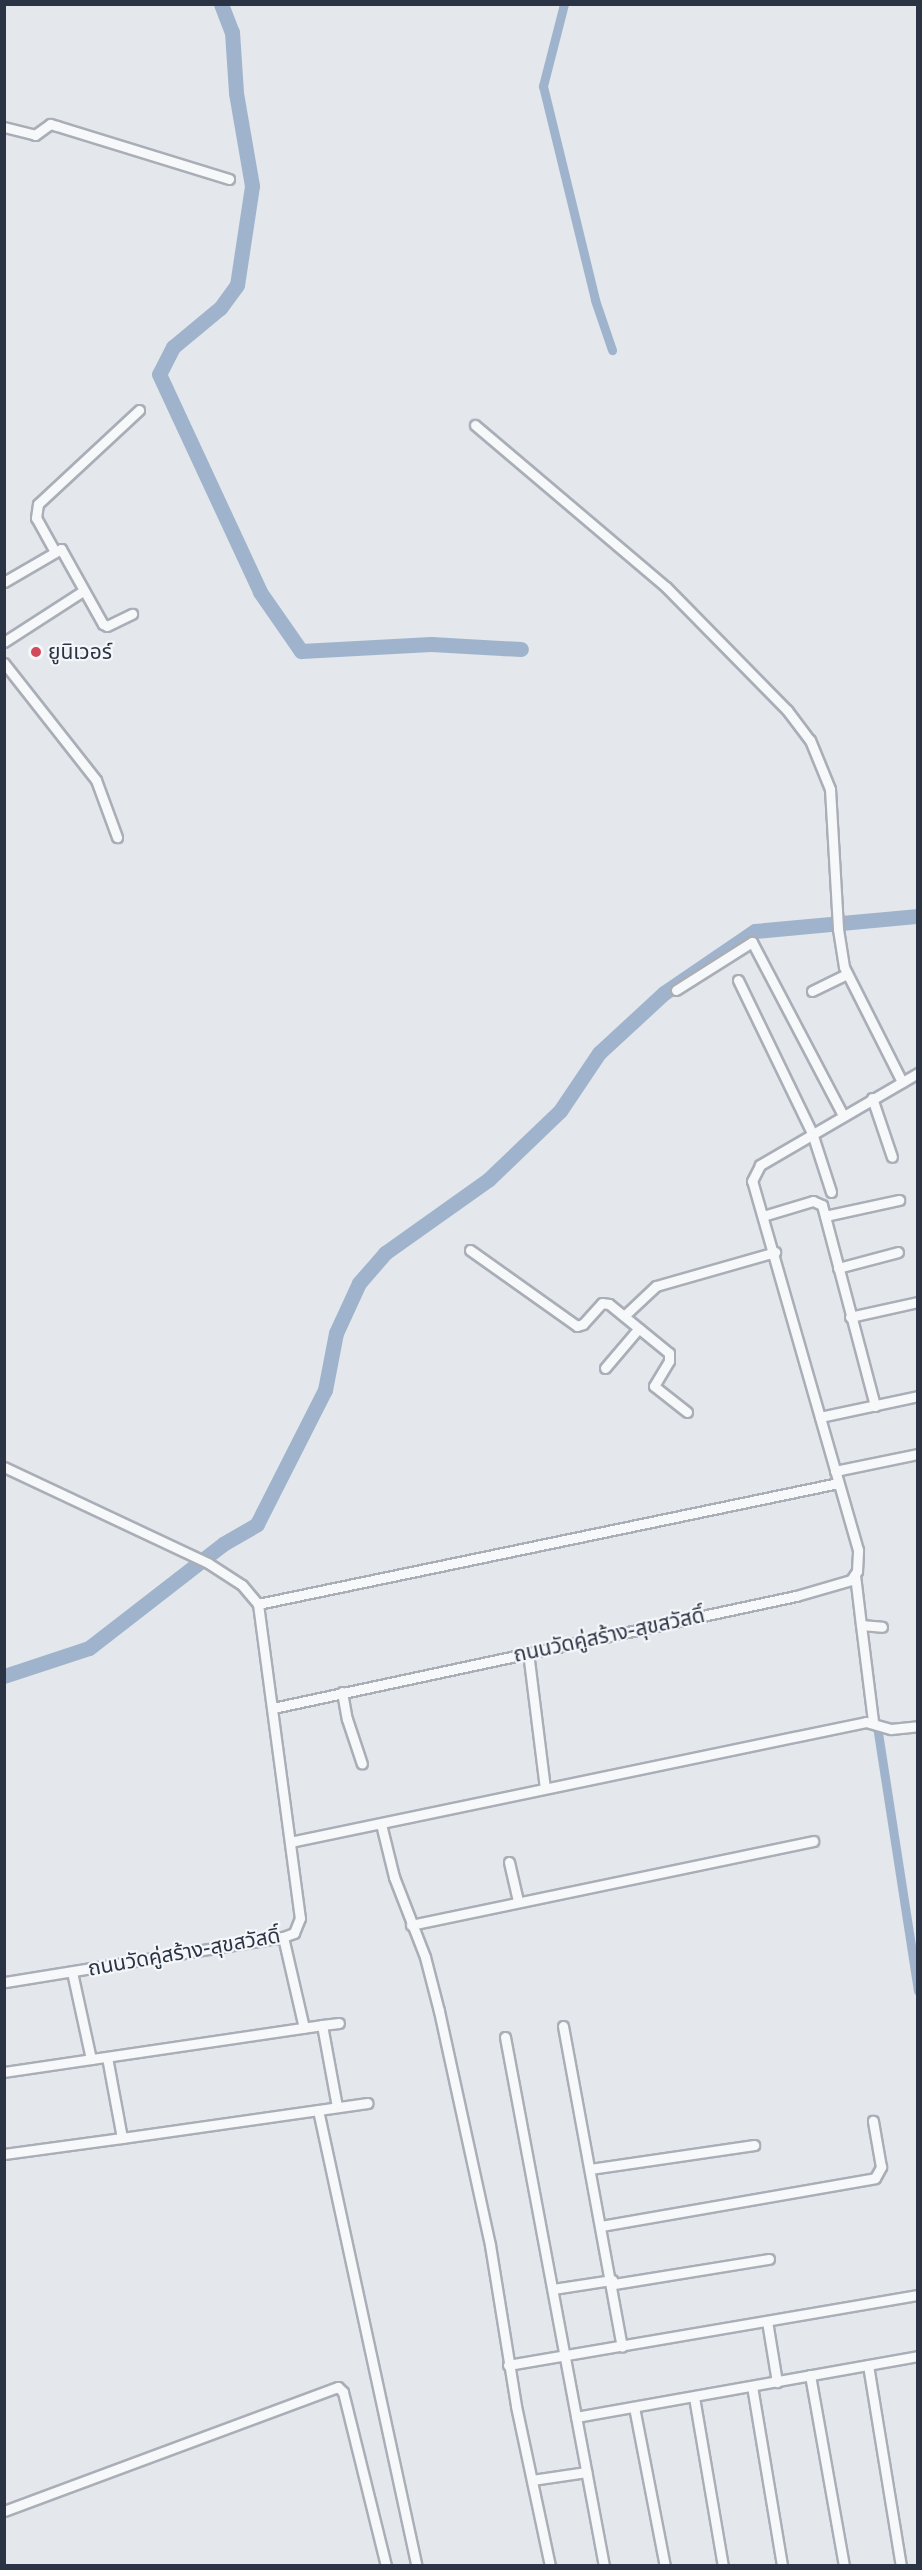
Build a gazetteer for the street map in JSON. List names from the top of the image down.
{
  "streets": {
    "street": ["ถนนวัดคู่สร้าง-สุขสวัสดิ์"]
  },
  "places": ["ยูนิเวอร์"]
}
